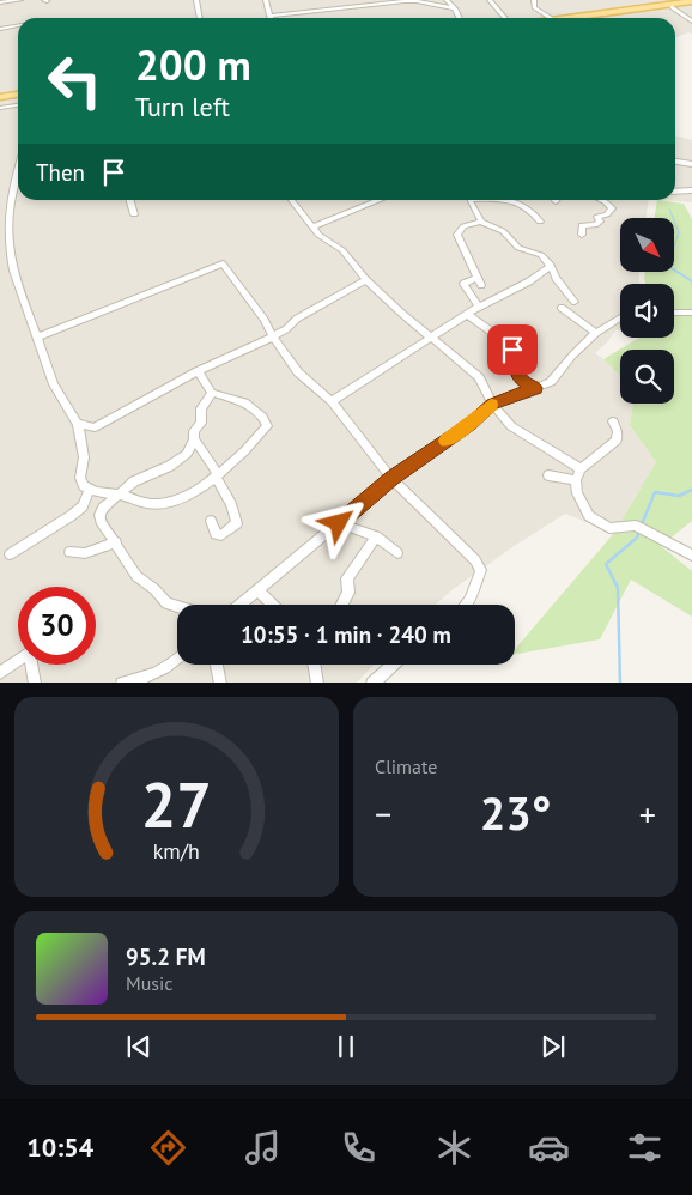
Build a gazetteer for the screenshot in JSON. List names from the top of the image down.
{
  "north": "bottom right",
  "page": {
    "turn": ["200 m", "Turn left"],
    "then": "Then",
    "limit": "30",
    "trip": "10:55 · 1 min · 240 m",
    "tile": "Climate",
    "heat": ["−", "23°", "+"],
    "song": ["95.2 FM", "Music"],
    "tabs": "10:54",
    "gauge": ["27", "km/h"]
  }
}
